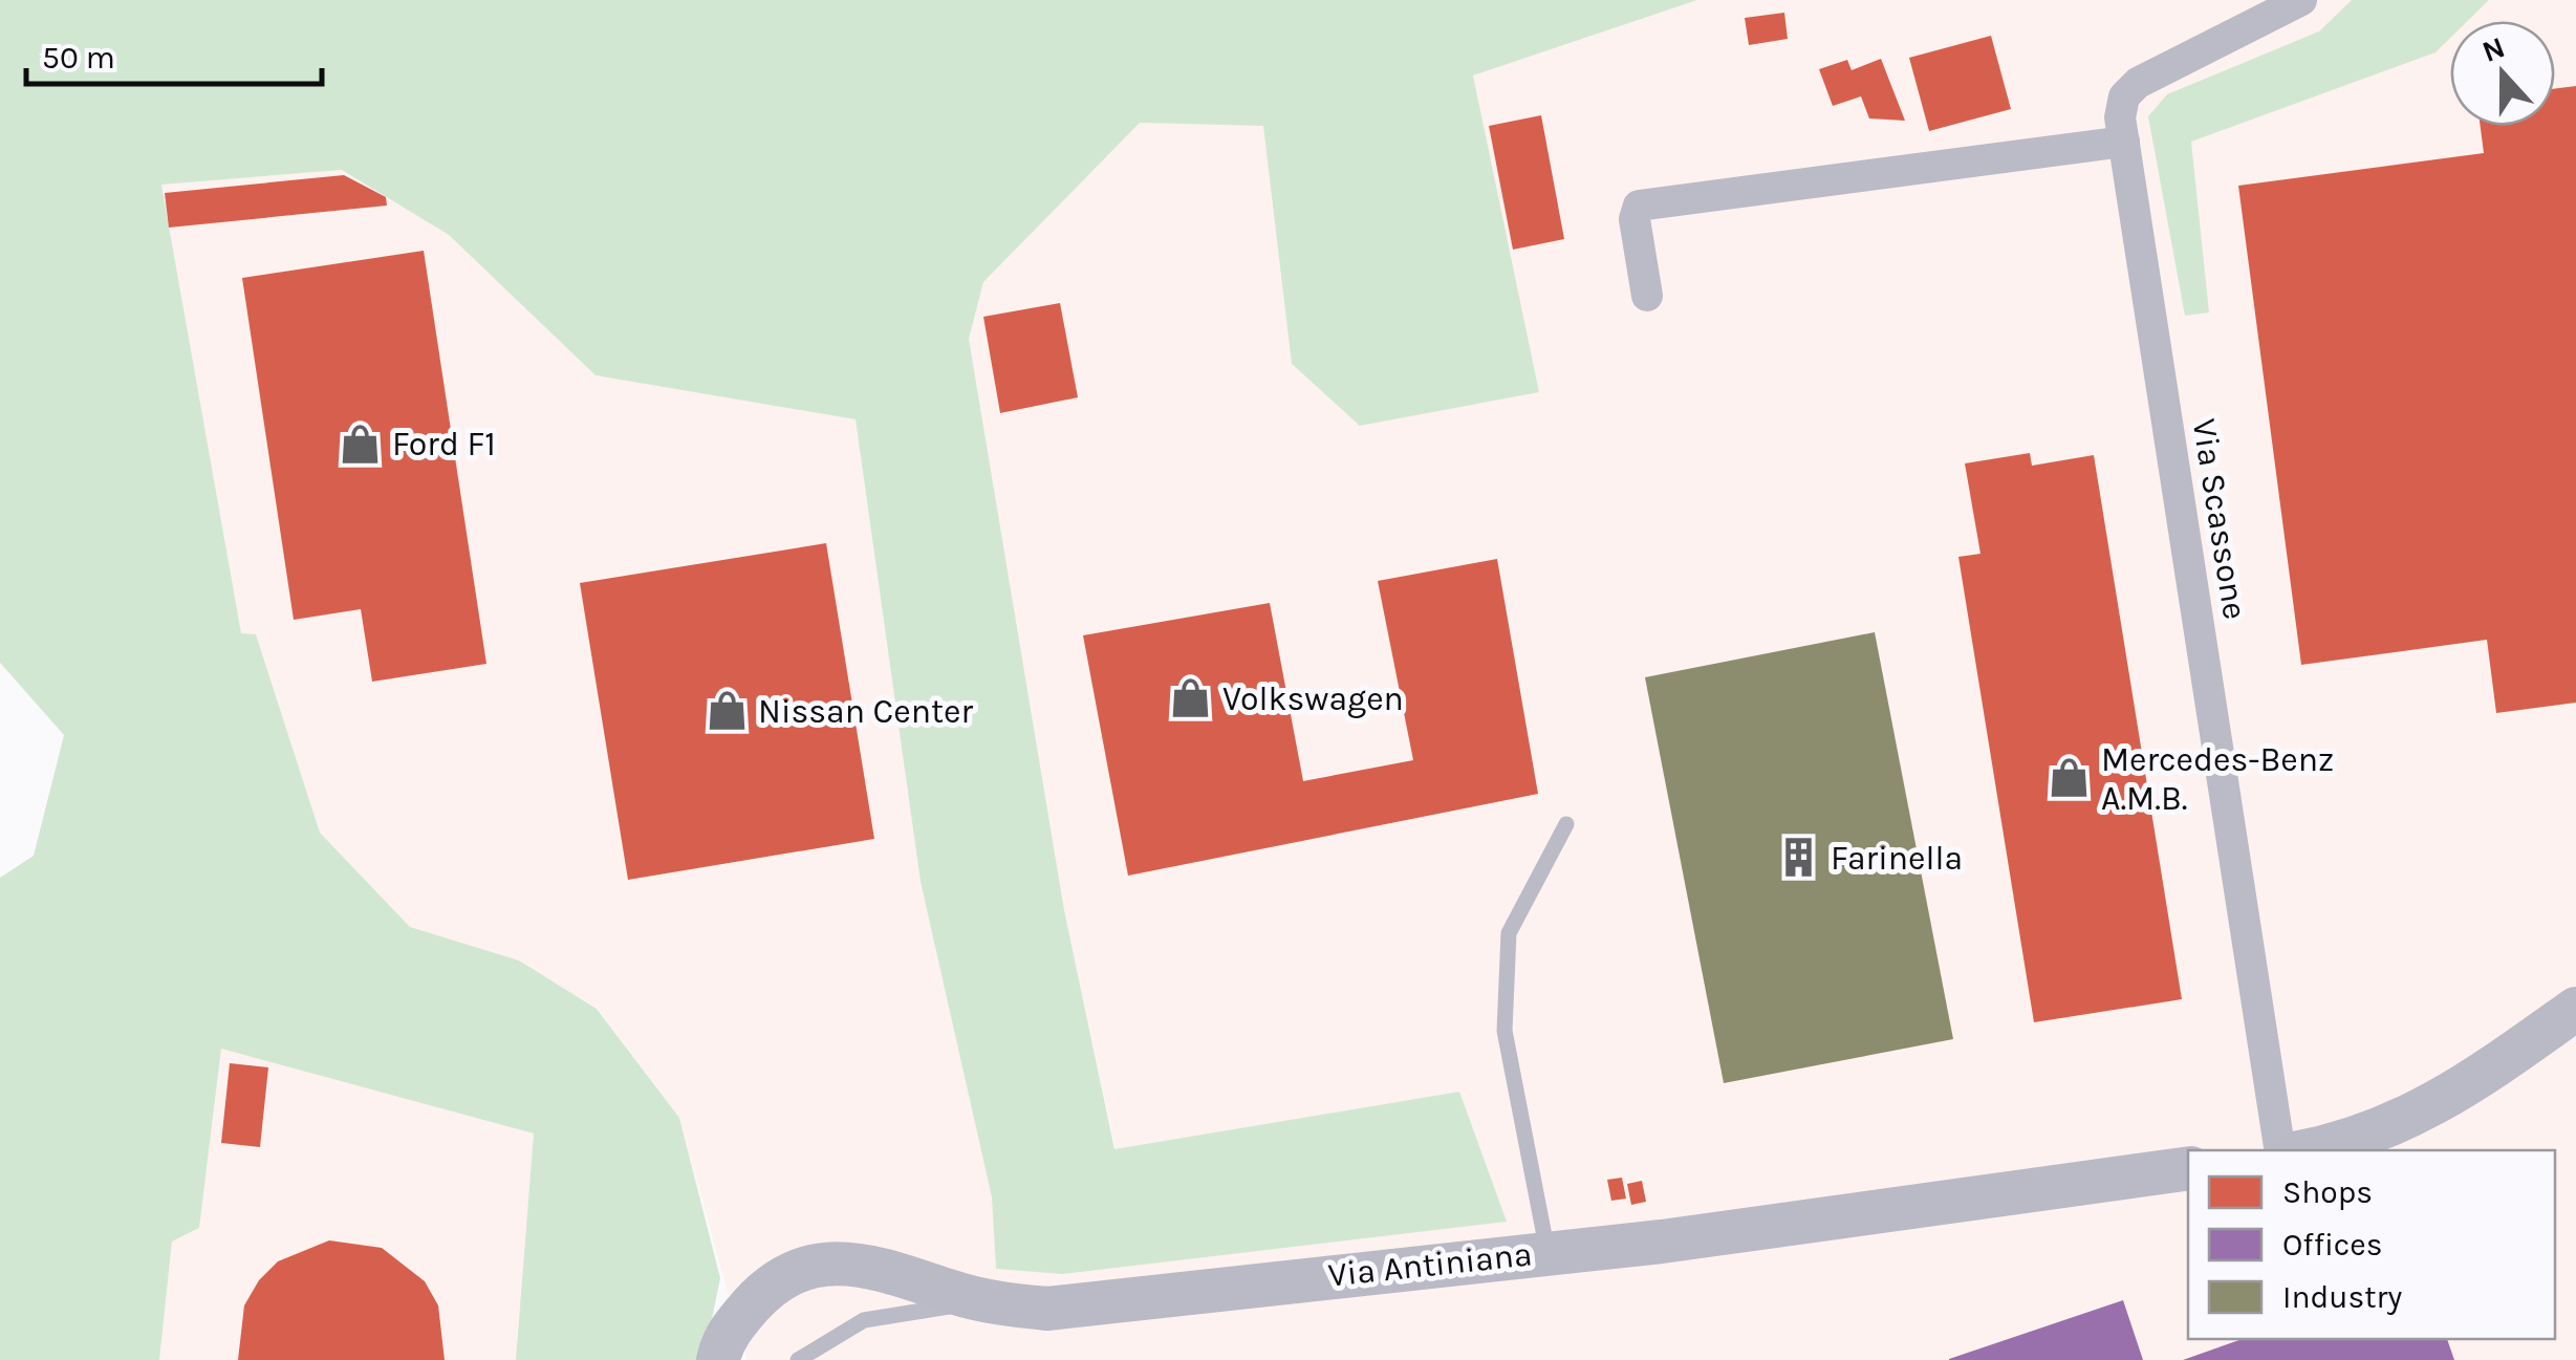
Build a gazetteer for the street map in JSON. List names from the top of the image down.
{
  "streets": {
    "street": ["Via Scassone", "Via Antiniana"]
  },
  "places": {
    "shop": [
      "Ford F1",
      "Volkswagen",
      "Nissan Center",
      "Mercedes-Benz A.M.B."
    ],
    "building": ["Farinella"]
  },
  "legend": ["Shops", "Offices", "Industry"],
  "scale_bar": "50 m",
  "north": "top"
}
